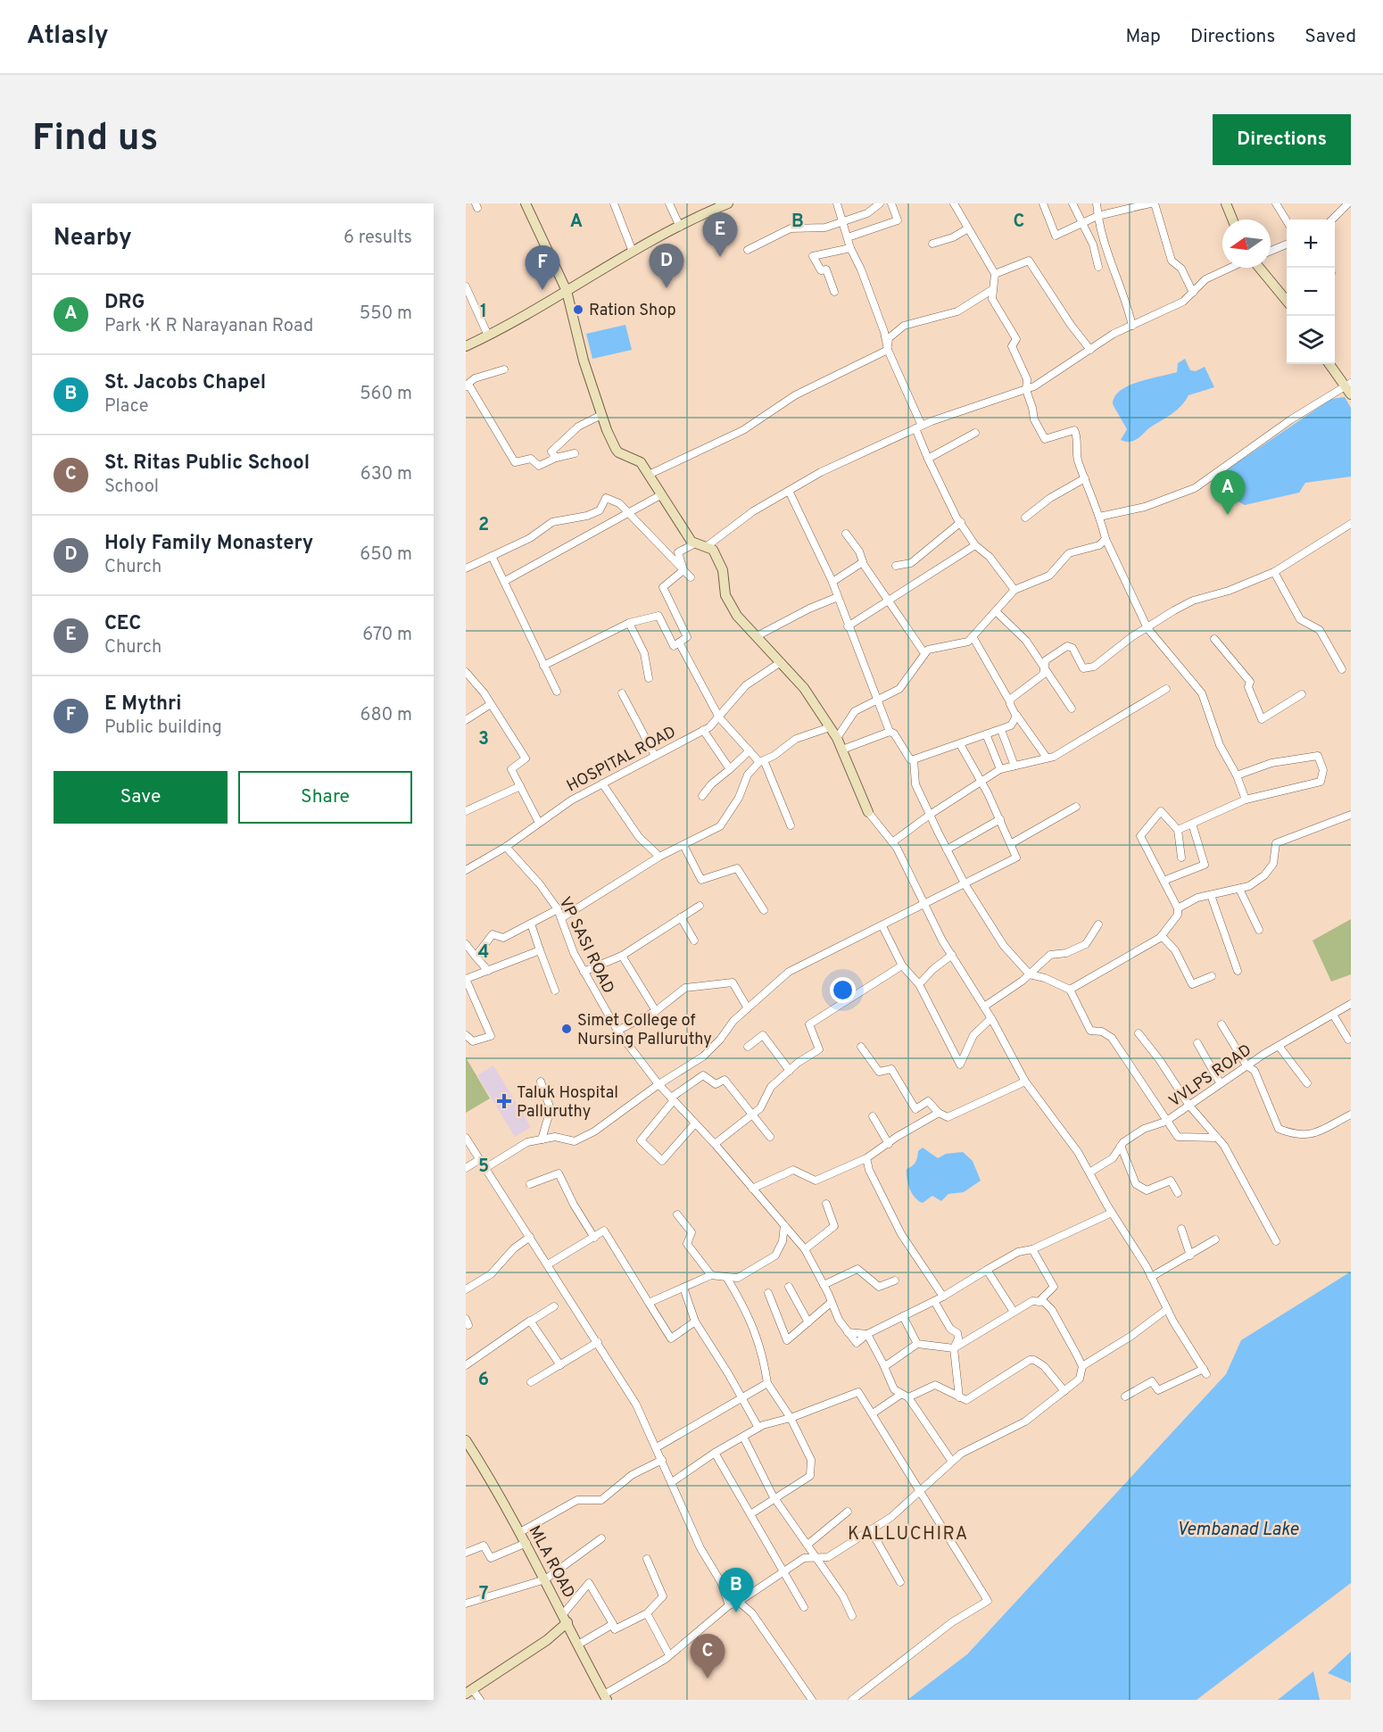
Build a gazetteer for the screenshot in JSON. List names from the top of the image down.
{
  "streets": {
    "street": [
      "HOSPITAL ROAD",
      "VP SASI ROAD",
      "VVLPS ROAD",
      "MLA ROAD"
    ]
  },
  "crossings": [
    ["HOSPITAL ROAD", "VP SASI ROAD"]
  ],
  "districts": ["KALLUCHIRA"],
  "water": ["Vembanad Lake"],
  "places": {
    "other": ["Ration Shop", "Simet College of Nursing Palluruthy"],
    "health": ["Taluk Hospital Palluruthy"]
  },
  "north": "left",
  "page": {
    "header": "Atlasly",
    "nav": ["Map", "Directions", "Saved"],
    "buttons": [
      "Directions",
      ["Save", "Share"]
    ],
    "title": "Find us",
    "heading": ["Nearby", "6 results"],
    "pins": [
      "E",
      "D",
      "F",
      "A",
      "B",
      "C"
    ],
    "map_buttons": ["+", "−"],
    "list": [
      {
        "mark": "A",
        "name": "DRG",
        "note": "Park · K R Narayanan Road",
        "value": "550 m"
      },
      {
        "mark": "B",
        "name": "St. Jacobs Chapel",
        "note": "Place",
        "value": "560 m"
      },
      {
        "mark": "C",
        "name": "St. Ritas Public School",
        "note": "School",
        "value": "630 m"
      },
      {
        "mark": "D",
        "name": "Holy Family Monastery",
        "note": "Church",
        "value": "650 m"
      },
      {
        "mark": "E",
        "name": "CEC",
        "note": "Church",
        "value": "670 m"
      },
      {
        "mark": "F",
        "name": "E Mythri",
        "note": "Public building",
        "value": "680 m"
      }
    ]
  },
  "grid": {
    "columns": ["A", "B", "C"],
    "rows": [
      "1",
      "2",
      "3",
      "4",
      "5",
      "6",
      "7"
    ]
  }
}
